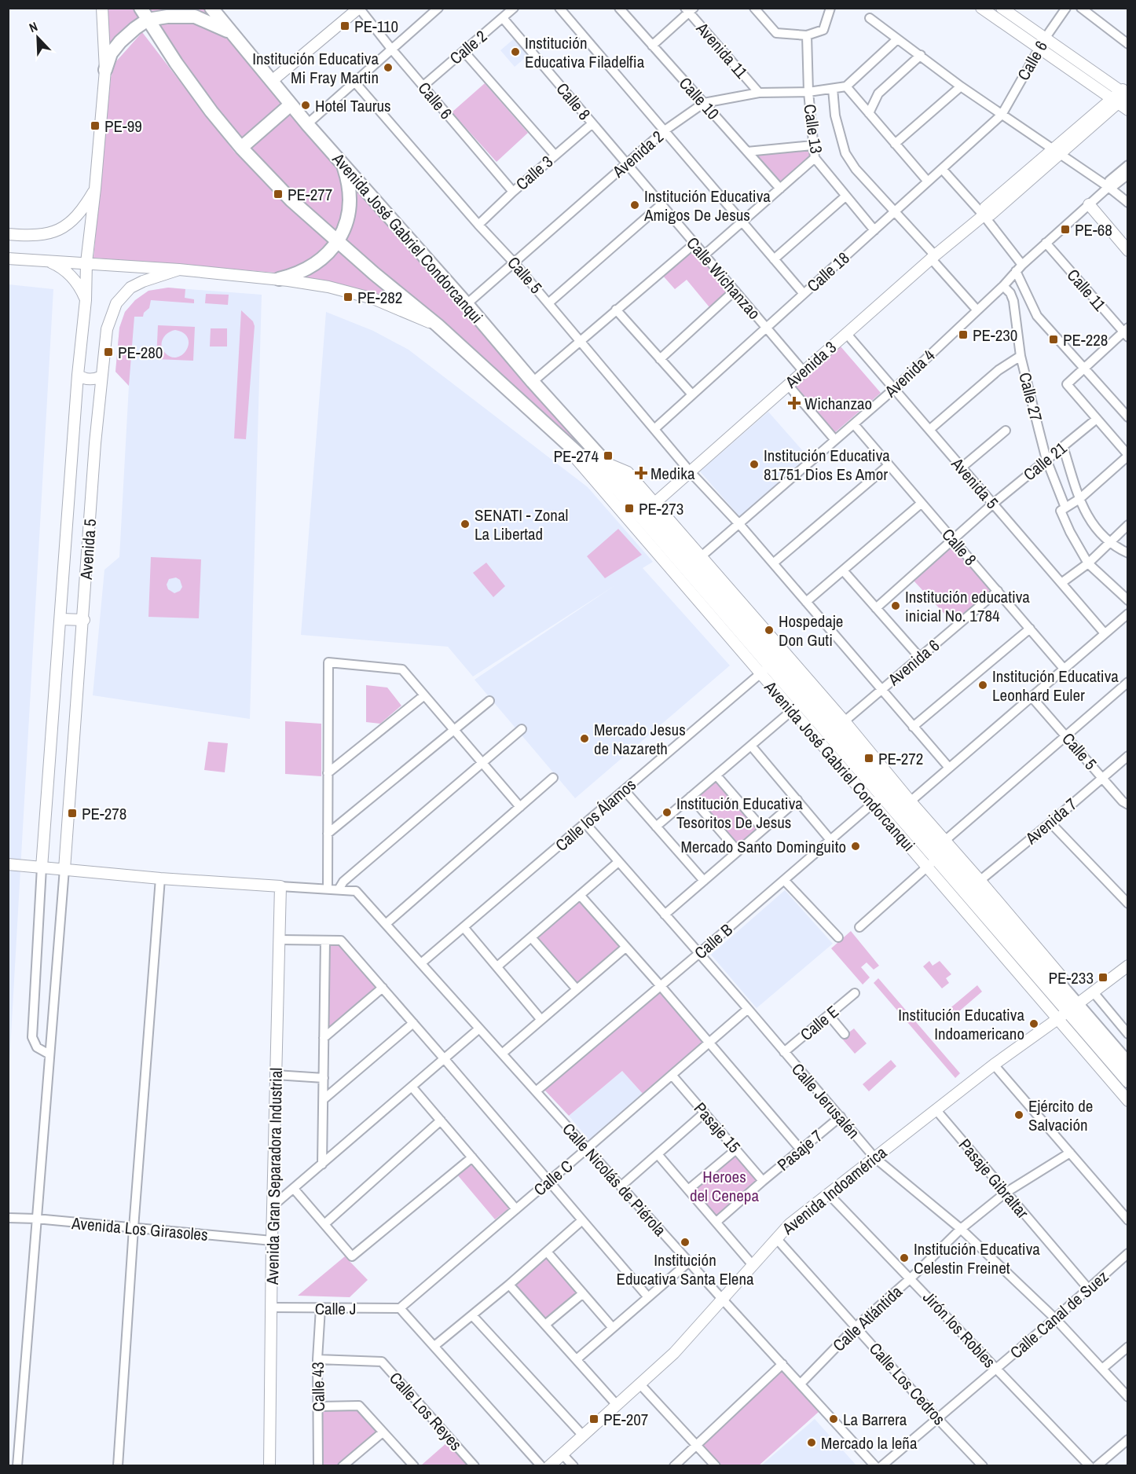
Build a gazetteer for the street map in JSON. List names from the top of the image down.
{
  "streets": {
    "highway": ["Avenida José Gabriel Condorcanqui"],
    "street": [
      "Calle 2",
      "Avenida 11",
      "Calle 6",
      "Calle 10",
      "Calle 8",
      "Calle 13",
      "Avenida 2",
      "Calle 3",
      "Calle 18",
      "Calle 5",
      "Calle Wichanzao",
      "Calle 11",
      "Avenida 3",
      "Avenida 4",
      "Calle 27",
      "Calle 21",
      "Avenida 5",
      "Avenida 6",
      "Calle los Álamos",
      "Avenida 7",
      "Calle B",
      "Calle E",
      "Calle Jerusalén",
      "Pasaje 15",
      "Pasaje 7",
      "Avenida Gran Separadora Industrial",
      "Calle C",
      "Pasaje Gibraltar",
      "Calle Nicolás de Piérola",
      "Avenida Indoamérica",
      "Avenida Los Girasoles",
      "Calle J",
      "Calle Canal de Suez",
      "Calle Atlántida",
      "Jirón los Robles",
      "Calle Los Cedros",
      "Calle 43",
      "Calle Los Reyes"
    ]
  },
  "crossings": [
    ["Calle 2", "Calle 6"],
    ["Calle 2", "Calle 8"],
    ["Avenida 11", "Avenida 2"],
    ["Calle 6", "Calle 3"],
    ["Calle 6", "Calle 18"],
    ["Calle 10", "Avenida 2"],
    ["Calle 8", "Avenida 2"],
    ["Calle 8", "Calle 3"],
    ["Calle 8", "Calle Wichanzao"],
    ["Calle 8", "Avenida 4"],
    ["Calle 8", "Calle 21"],
    ["Calle 8", "Avenida 6"],
    ["Calle 13", "Avenida 2"],
    ["Calle 13", "Calle 18"],
    ["Avenida 2", "Avenida José Gabriel Condorcanqui"],
    ["Avenida 2", "Calle 5"],
    ["Avenida 2", "Calle Wichanzao"],
    ["Calle 3", "Calle 5"],
    ["Avenida José Gabriel Condorcanqui", "Avenida 3"],
    ["Avenida José Gabriel Condorcanqui", "Avenida 4"],
    ["Avenida José Gabriel Condorcanqui", "Avenida 6"],
    ["Avenida José Gabriel Condorcanqui", "Calle los Álamos"],
    ["Avenida José Gabriel Condorcanqui", "Avenida 7"],
    ["Avenida José Gabriel Condorcanqui", "Calle B"],
    ["Avenida José Gabriel Condorcanqui", "Avenida Indoamérica"],
    ["Calle 18", "Calle 5"],
    ["Calle 18", "Calle Wichanzao"],
    ["Calle 5", "Avenida 3"],
    ["Calle 5", "Avenida 4"],
    ["Calle 5", "Avenida 6"],
    ["Calle 5", "Avenida 7"],
    ["Calle Wichanzao", "Avenida 3"],
    ["Calle 11", "Avenida 4"],
    ["Avenida 3", "Avenida 5"],
    ["Avenida 4", "Calle 27"],
    ["Avenida 4", "Avenida 5"],
    ["Calle 27", "Calle 21"],
    ["Calle 21", "Avenida 5"],
    ["Calle los Álamos", "Calle Jerusalén"],
    ["Calle los Álamos", "Calle Nicolás de Piérola"],
    ["Calle B", "Calle Jerusalén"],
    ["Calle B", "Calle Nicolás de Piérola"],
    ["Calle E", "Calle Jerusalén"],
    ["Calle Jerusalén", "Pasaje 7"],
    ["Calle Jerusalén", "Calle C"],
    ["Calle Jerusalén", "Avenida Indoamérica"],
    ["Calle Jerusalén", "Calle Canal de Suez"],
    ["Calle Jerusalén", "Calle Atlántida"],
    ["Pasaje 15", "Pasaje 7"],
    ["Pasaje 15", "Calle C"],
    ["Avenida Gran Separadora Industrial", "Avenida Los Girasoles"],
    ["Avenida Gran Separadora Industrial", "Calle J"],
    ["Calle C", "Calle Nicolás de Piérola"],
    ["Calle C", "Calle J"],
    ["Pasaje Gibraltar", "Avenida Indoamérica"],
    ["Pasaje Gibraltar", "Calle Canal de Suez"],
    ["Pasaje Gibraltar", "Calle Atlántida"],
    ["Calle Nicolás de Piérola", "Avenida Indoamérica"],
    ["Calle Nicolás de Piérola", "Calle Atlántida"],
    ["Avenida Indoamérica", "Jirón los Robles"],
    ["Avenida Indoamérica", "Calle Los Cedros"],
    ["Calle J", "Calle 43"],
    ["Calle Canal de Suez", "Jirón los Robles"],
    ["Calle Canal de Suez", "Calle Los Cedros"],
    ["Calle Atlántida", "Jirón los Robles"],
    ["Calle Atlántida", "Calle Los Cedros"],
    ["Calle 43", "Calle Los Reyes"]
  ],
  "parks": ["Heroes del Cenepa"],
  "places": {
    "transit": [
      "PE-110",
      "PE-99",
      "PE-277",
      "PE-68",
      "PE-282",
      "PE-230",
      "PE-228",
      "PE-280",
      "PE-274",
      "PE-273",
      "PE-272",
      "PE-278",
      "PE-233",
      "PE-207"
    ],
    "other": [
      "Institución Educativa Filadelfia",
      "Institución Educativa Mi Fray Martin",
      "Hotel Taurus",
      "Institución Educativa Amigos De Jesus",
      "Institución Educativa 81751 Dios Es Amor",
      "SENATI - Zonal La Libertad",
      "Institución educativa inicial No. 1784",
      "Hospedaje Don Guti",
      "Institución Educativa Leonhard Euler",
      "Mercado Jesus de Nazareth",
      "Institución Educativa Tesoritos De Jesus",
      "Mercado Santo Dominguito",
      "Institución Educativa Indoamericano",
      "Ejército de Salvación",
      "Institución Educativa Santa Elena",
      "Institución Educativa Celestin Freinet",
      "La Barrera",
      "Mercado la leña"
    ],
    "health": ["Wichanzao", "Medika"]
  },
  "north": "top left"
}
